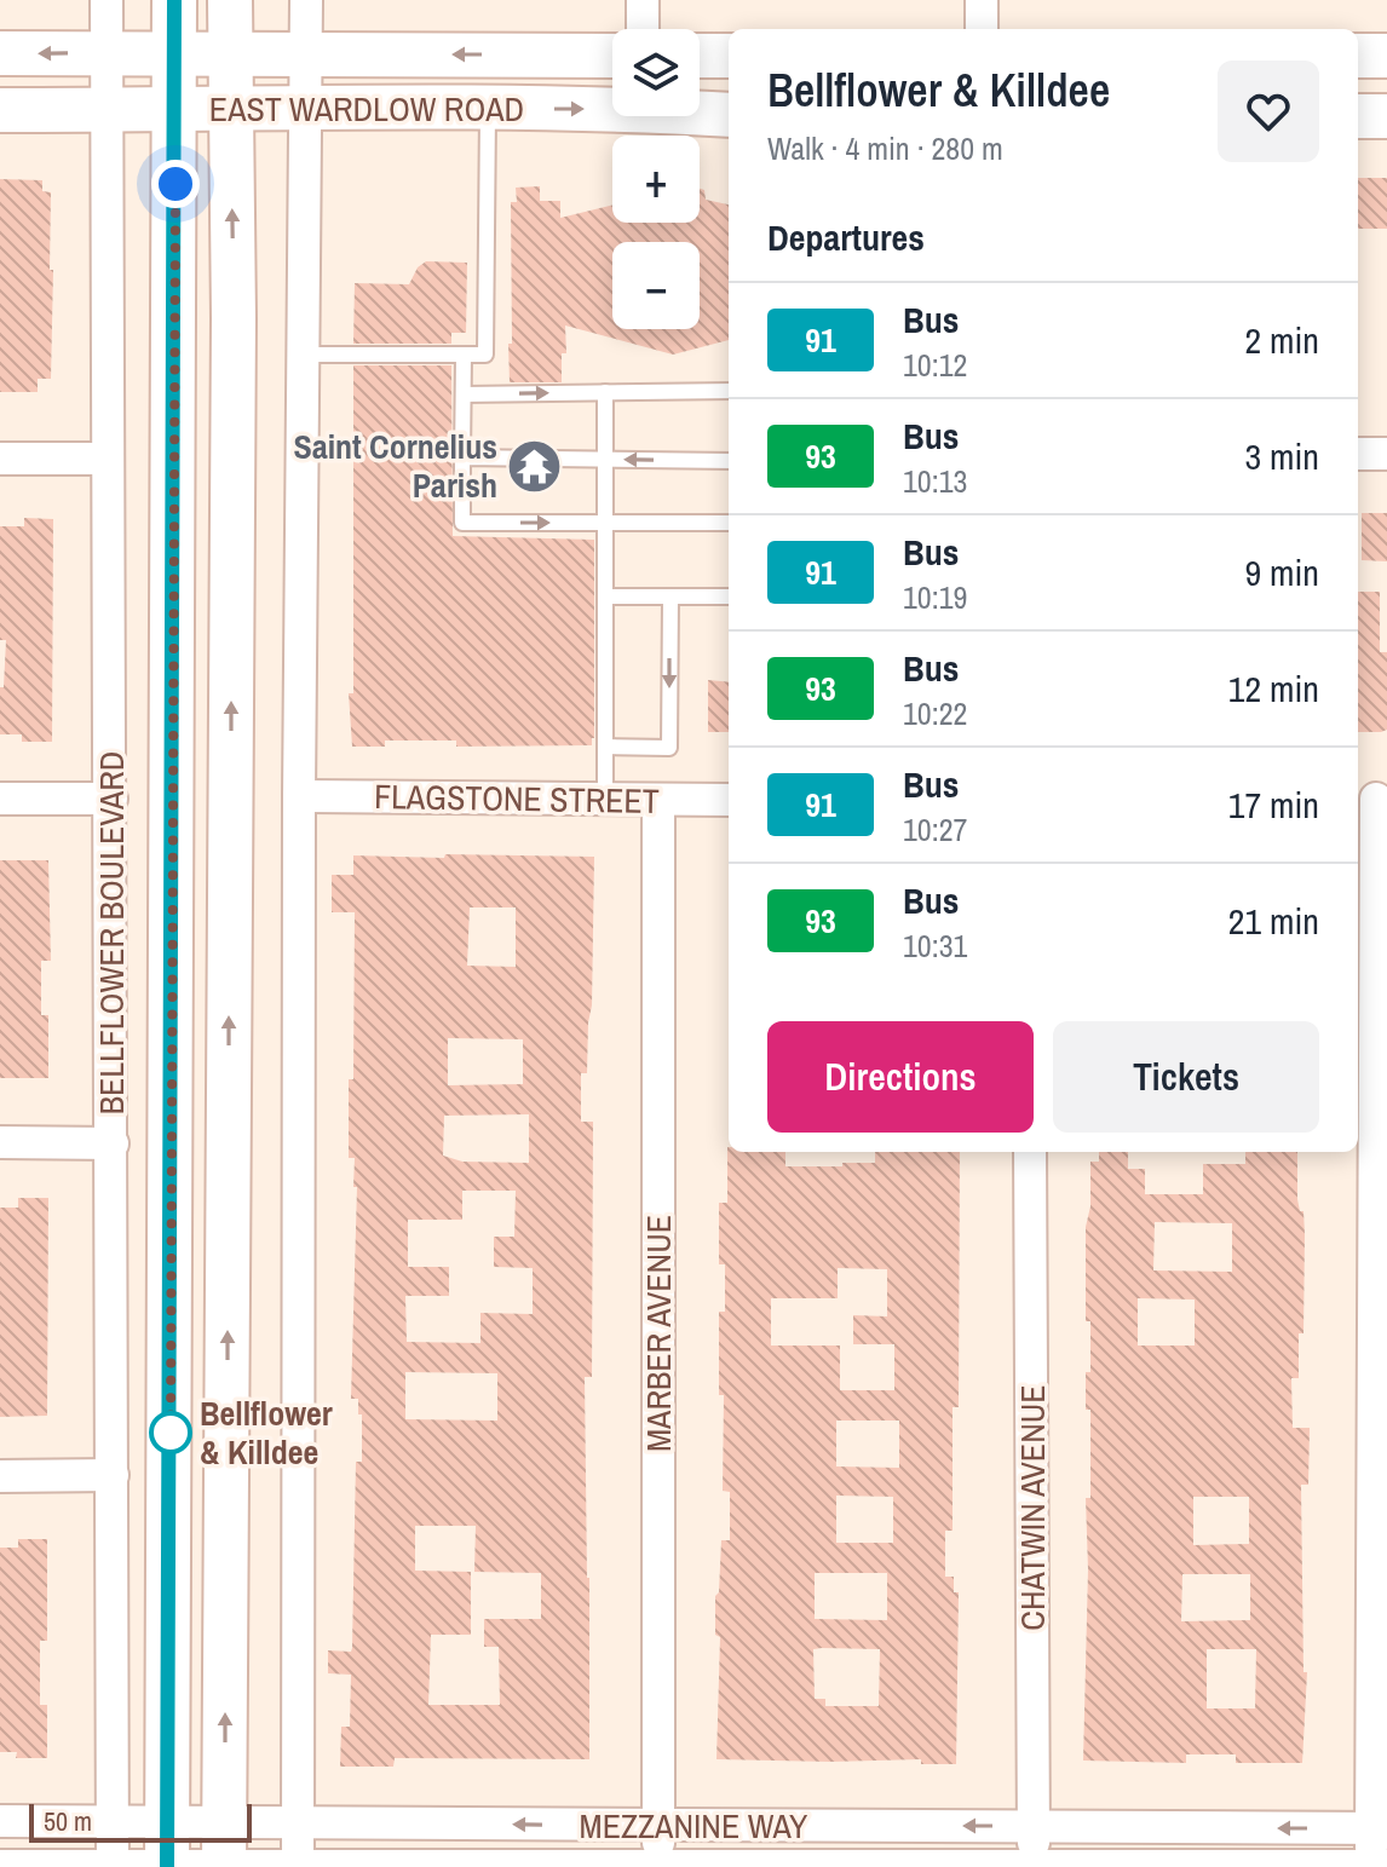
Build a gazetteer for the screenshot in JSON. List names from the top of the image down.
{
  "streets": {
    "main road": ["EAST WARDLOW ROAD", "BELLFLOWER BOULEVARD"],
    "street": [
      "FLAGSTONE STREET",
      "MARBER AVENUE",
      "CHATWIN AVENUE",
      "MEZZANINE WAY"
    ]
  },
  "crossings": [
    ["EAST WARDLOW ROAD", "BELLFLOWER BOULEVARD"],
    ["FLAGSTONE STREET", "MARBER AVENUE"],
    ["BELLFLOWER BOULEVARD", "MEZZANINE WAY"],
    ["MARBER AVENUE", "MEZZANINE WAY"],
    ["CHATWIN AVENUE", "MEZZANINE WAY"]
  ],
  "places": {
    "temple": ["Saint Cornelius Parish"],
    "other": ["Bellflower & Killdee"]
  },
  "lines": ["bus line 91"],
  "scale_bar": "50 m",
  "page": {
    "map_buttons": ["+", "−"],
    "heading": [
      ["Bellflower & Killdee", "Walk · 4 min · 280 m"],
      "Departures"
    ],
    "list": [
      {
        "mark": "91",
        "name": "Bus",
        "note": "10:12",
        "value": "2 min"
      },
      {
        "mark": "93",
        "name": "Bus",
        "note": "10:13",
        "value": "3 min"
      },
      {
        "mark": "91",
        "name": "Bus",
        "note": "10:19",
        "value": "9 min"
      },
      {
        "mark": "93",
        "name": "Bus",
        "note": "10:22",
        "value": "12 min"
      },
      {
        "mark": "91",
        "name": "Bus",
        "note": "10:27",
        "value": "17 min"
      },
      {
        "mark": "93",
        "name": "Bus",
        "note": "10:31",
        "value": "21 min"
      }
    ],
    "buttons": ["Directions", "Tickets"],
    "scale": "50 m"
  }
}
